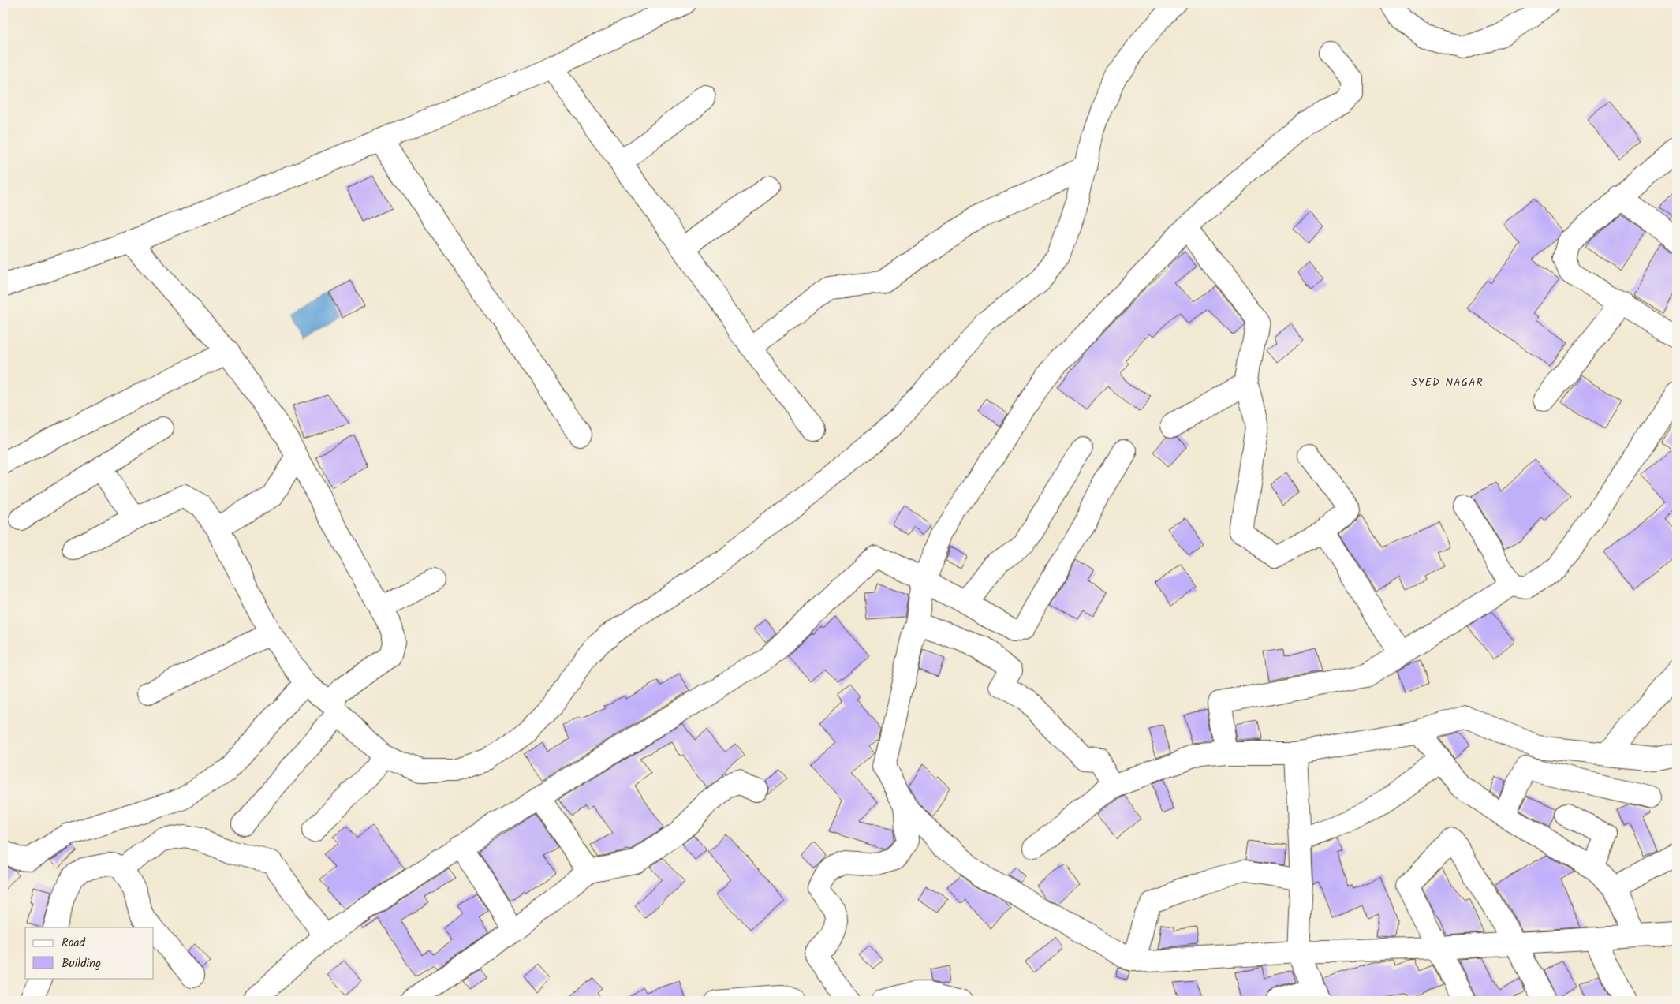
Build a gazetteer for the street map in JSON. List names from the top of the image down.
{
  "districts": ["SYED NAGAR"],
  "legend": ["Road", "Building"]
}
